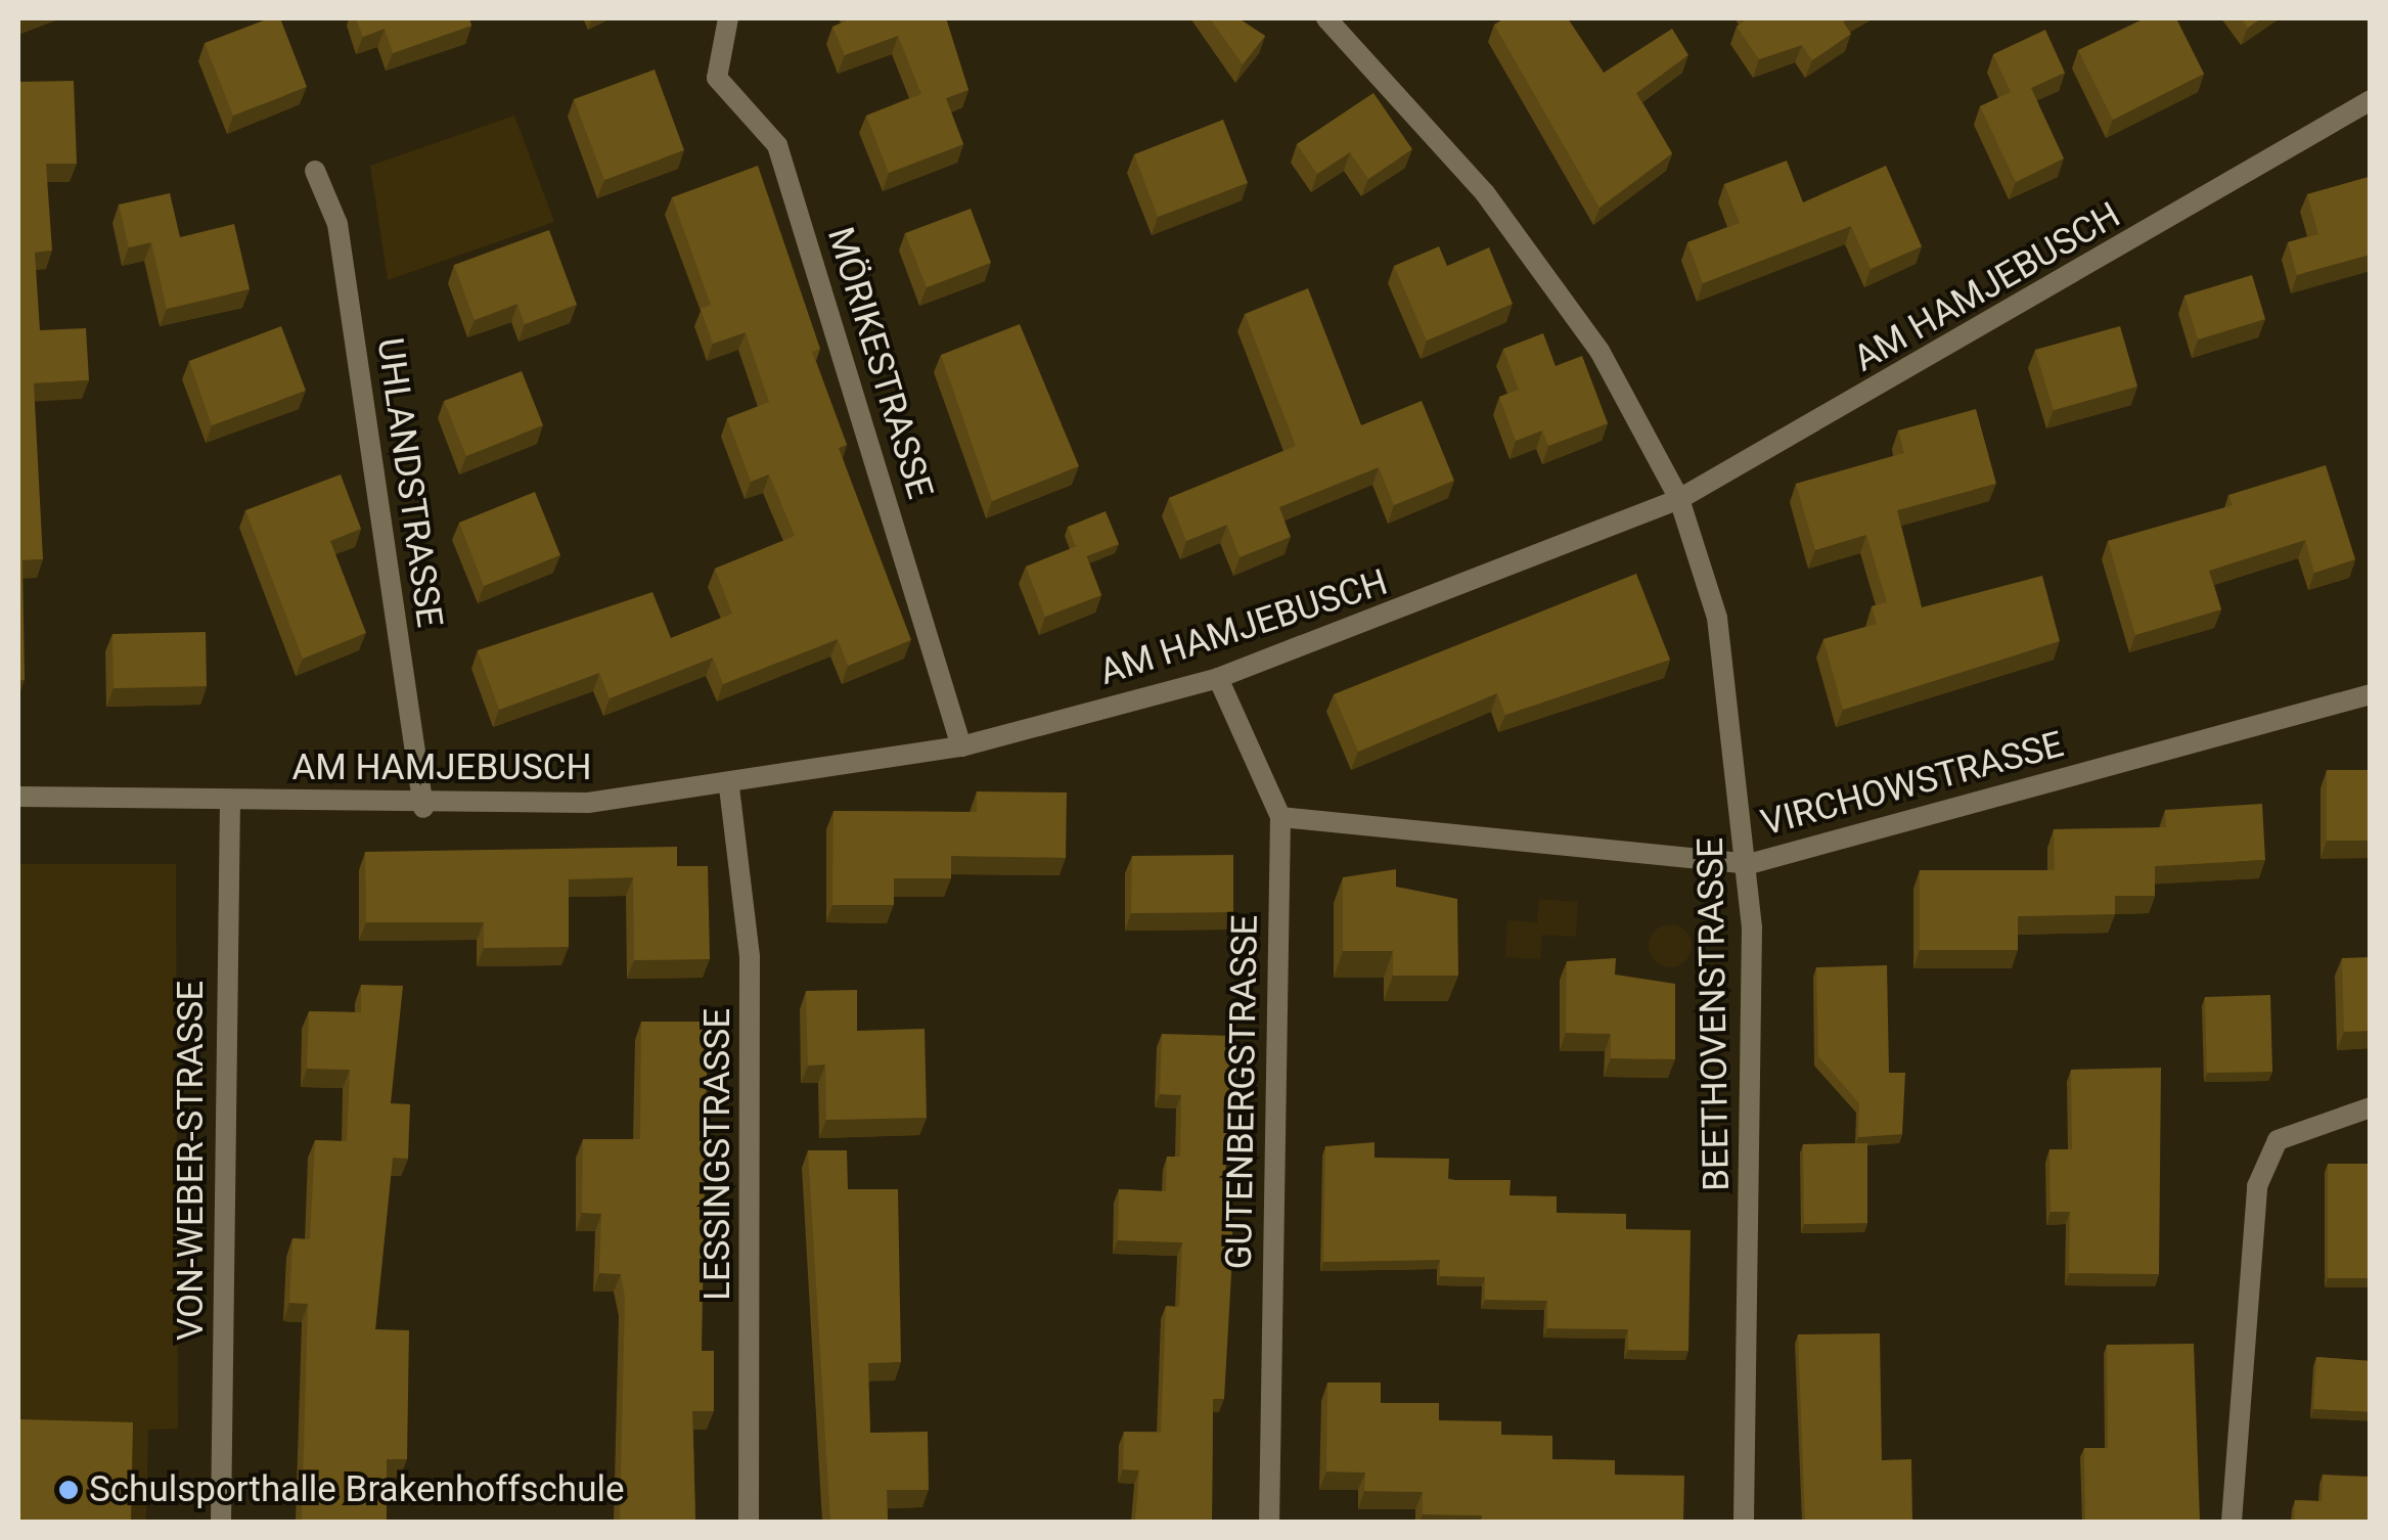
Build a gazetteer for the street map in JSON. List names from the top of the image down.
{
  "streets": {
    "street": [
      "AM HAMJEBUSCH",
      "MÖRIKESTRASSE",
      "UHLANDSTRASSE",
      "VIRCHOWSTRASSE",
      "BEETHOVENSTRASSE",
      "GUTENBERGSTRASSE",
      "LESSINGSTRASSE",
      "VON-WEBER-STRASSE"
    ]
  },
  "crossings": [
    ["AM HAMJEBUSCH", "MÖRIKESTRASSE"],
    ["AM HAMJEBUSCH", "UHLANDSTRASSE"],
    ["AM HAMJEBUSCH", "BEETHOVENSTRASSE"],
    ["AM HAMJEBUSCH", "GUTENBERGSTRASSE"],
    ["AM HAMJEBUSCH", "LESSINGSTRASSE"],
    ["AM HAMJEBUSCH", "VON-WEBER-STRASSE"],
    ["VIRCHOWSTRASSE", "BEETHOVENSTRASSE"],
    ["VIRCHOWSTRASSE", "GUTENBERGSTRASSE"]
  ],
  "places": ["Schulsporthalle Brakenhoffschule"]
}
